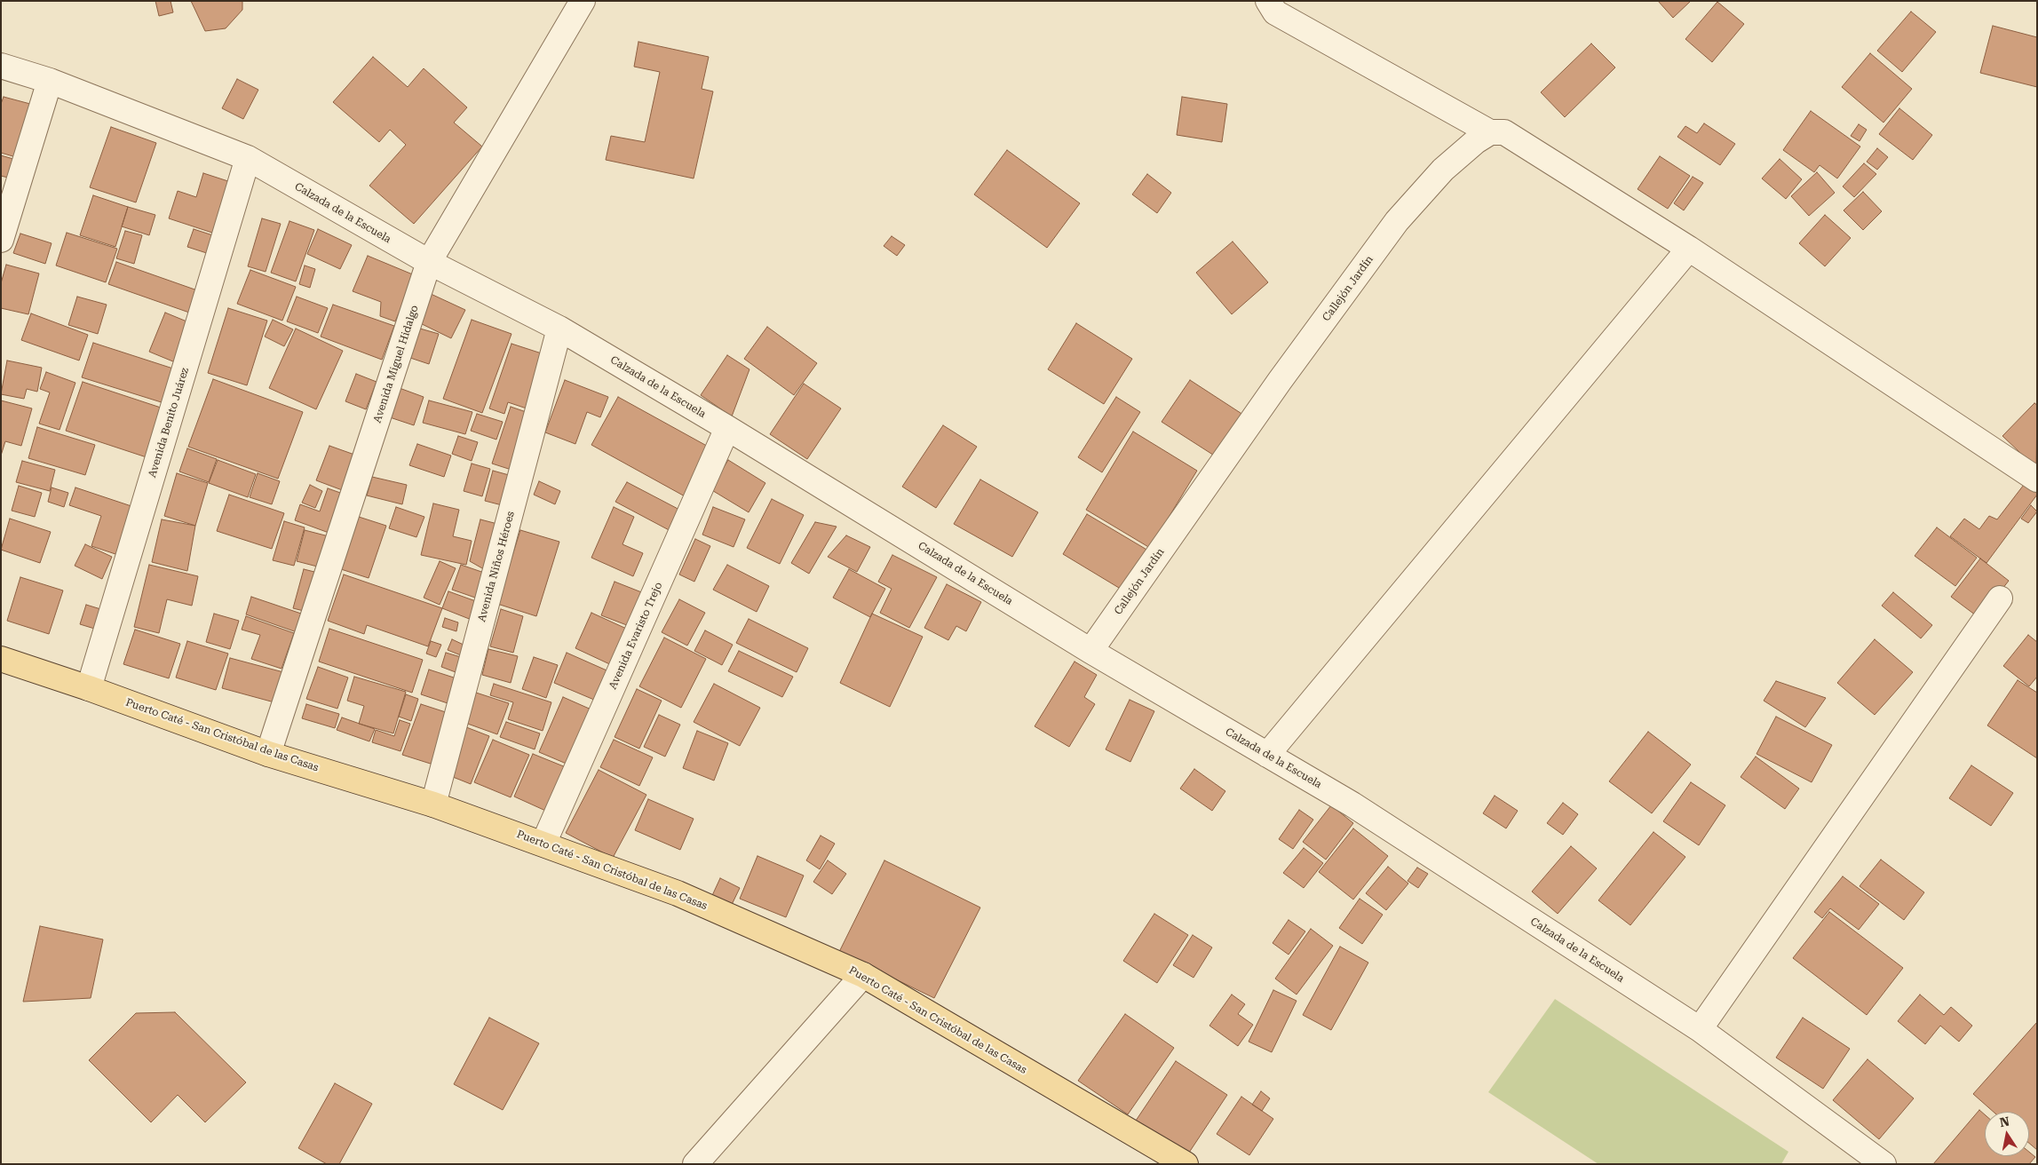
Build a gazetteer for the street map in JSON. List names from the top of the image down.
{
  "streets": {
    "main road": ["Puerto Caté - San Cristóbal de las Casas"],
    "street": [
      "Calzada de la Escuela",
      "Callejón Jardín",
      "Avenida Miguel Hidalgo",
      "Avenida Benito Juárez",
      "Avenida Niños Héroes",
      "Avenida Evaristo Trejo"
    ]
  },
  "crossings": [
    ["Calzada de la Escuela", "Callejón Jardín"],
    ["Calzada de la Escuela", "Avenida Miguel Hidalgo"],
    ["Calzada de la Escuela", "Avenida Benito Juárez"],
    ["Calzada de la Escuela", "Avenida Niños Héroes"],
    ["Calzada de la Escuela", "Avenida Evaristo Trejo"],
    ["Avenida Miguel Hidalgo", "Puerto Caté - San Cristóbal de las Casas"],
    ["Avenida Benito Juárez", "Puerto Caté - San Cristóbal de las Casas"],
    ["Avenida Niños Héroes", "Puerto Caté - San Cristóbal de las Casas"],
    ["Avenida Evaristo Trejo", "Puerto Caté - San Cristóbal de las Casas"]
  ],
  "north": "top"
}
